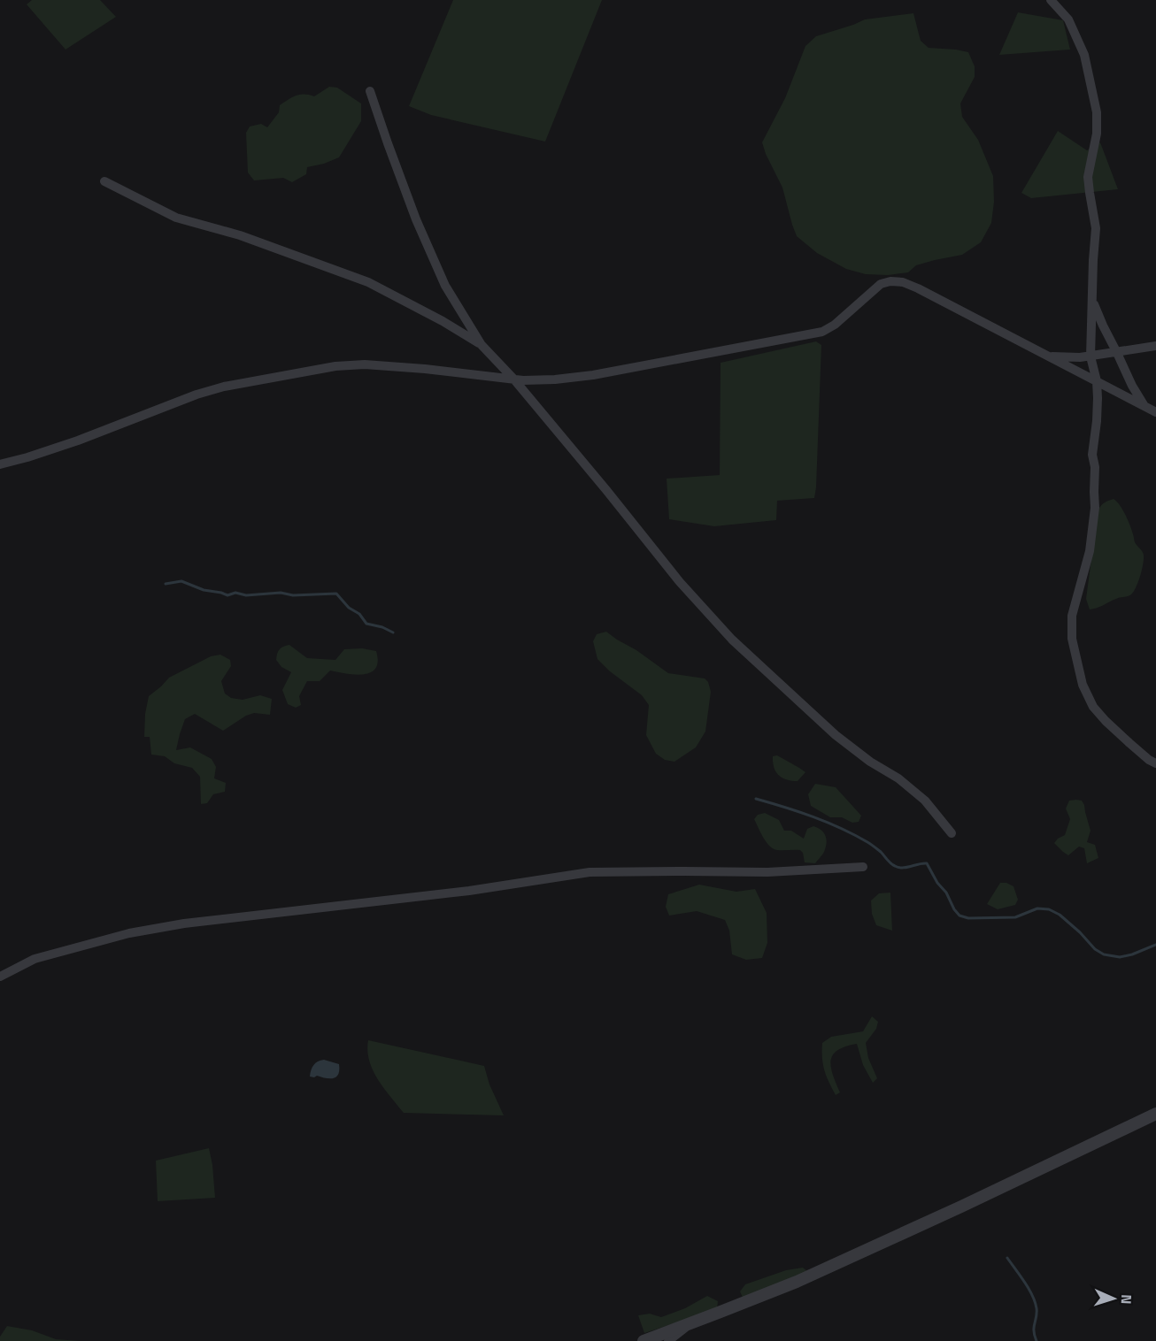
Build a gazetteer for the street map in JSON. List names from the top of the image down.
{
  "north": "right"
}
